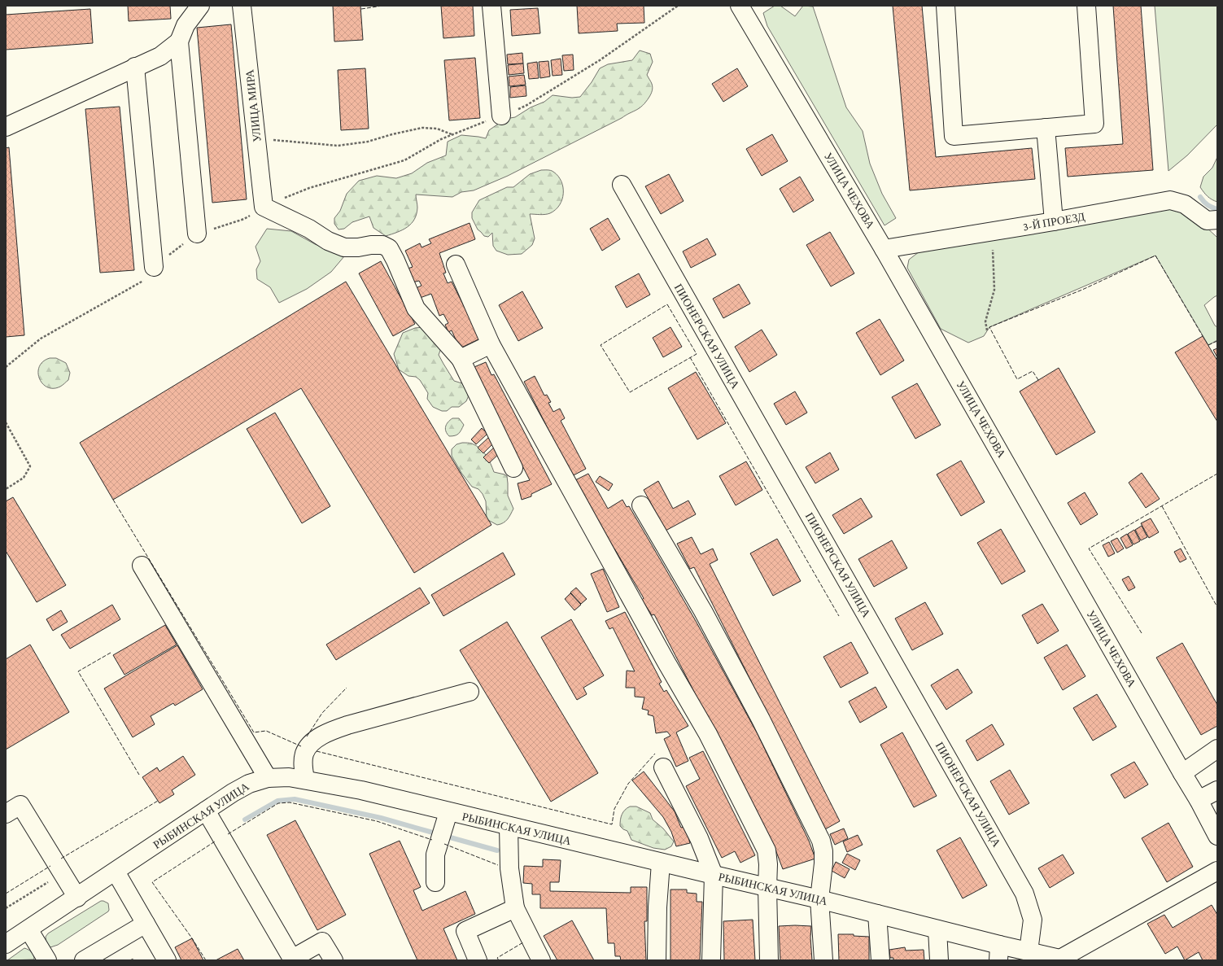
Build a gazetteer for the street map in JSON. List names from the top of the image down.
{
  "streets": {
    "street": [
      "УЛИЦА МИРА",
      "УЛИЦА ЧЕХОВА",
      "3-Й ПРОЕЗД",
      "ПИОНЕРСКАЯ УЛИЦА",
      "РЫБИНСКАЯ УЛИЦА"
    ]
  },
  "crossings": [
    ["УЛИЦА ЧЕХОВА", "3-Й ПРОЕЗД"],
    ["ПИОНЕРСКАЯ УЛИЦА", "РЫБИНСКАЯ УЛИЦА"]
  ]
}
